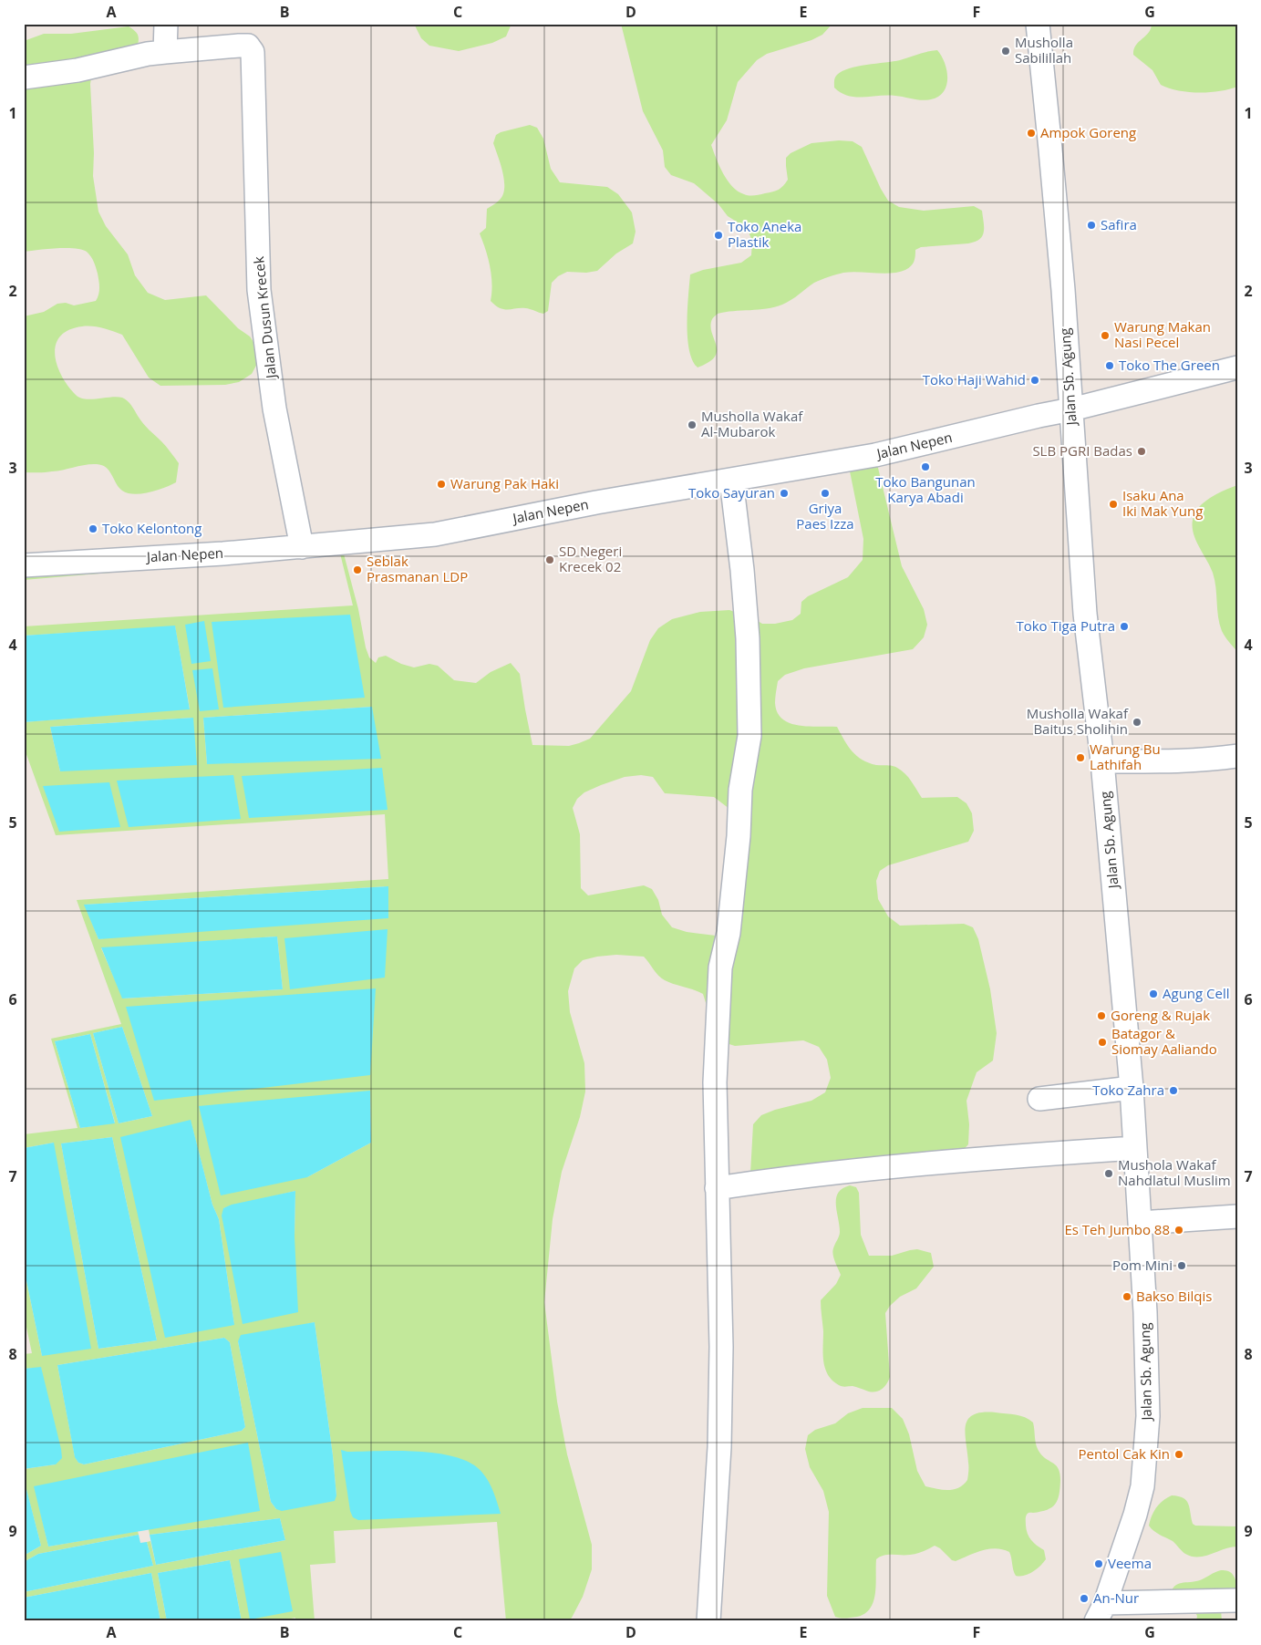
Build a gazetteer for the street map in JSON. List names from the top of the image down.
{
  "streets": {
    "street": ["Jalan Dusun Krecek", "Jalan Sb. Agung", "Jalan Nepen"]
  },
  "crossings": [
    ["Jalan Dusun Krecek", "Jalan Nepen"],
    ["Jalan Sb. Agung", "Jalan Nepen"]
  ],
  "places": [
    "Musholla Sabilillah",
    "Ampok Goreng",
    "Safira",
    "Toko Aneka Plastik",
    "Warung Makan Nasi Pecel",
    "Toko The Green",
    "Toko Haji Wahid",
    "Musholla Wakaf Al-Mubarok",
    "SLB PGRI Badas",
    "Toko Bangunan Karya Abadi",
    "Warung Pak Haki",
    "Toko Sayuran",
    "Griya Paes Izza",
    "Isaku Ana Iki Mak Yung",
    "Toko Kelontong",
    "SD Negeri Krecek 02",
    "Seblak Prasmanan LDP",
    "Toko Tiga Putra",
    "Musholla Wakaf Baitus Sholihin",
    "Warung Bu Lathifah",
    "Agung Cell",
    "Goreng & Rujak",
    "Batagor & Siomay Aaliando",
    "Toko Zahra",
    "Mushola Wakaf Nahdlatul Muslim",
    "Es Teh Jumbo 88",
    "Pom Mini",
    "Bakso Bilqis",
    "Pentol Cak Kin",
    "Veema",
    "An-Nur"
  ],
  "grid": {
    "columns": [
      "A",
      "B",
      "C",
      "D",
      "E",
      "F",
      "G"
    ],
    "rows": [
      "1",
      "2",
      "3",
      "4",
      "5",
      "6",
      "7",
      "8",
      "9"
    ]
  }
}
